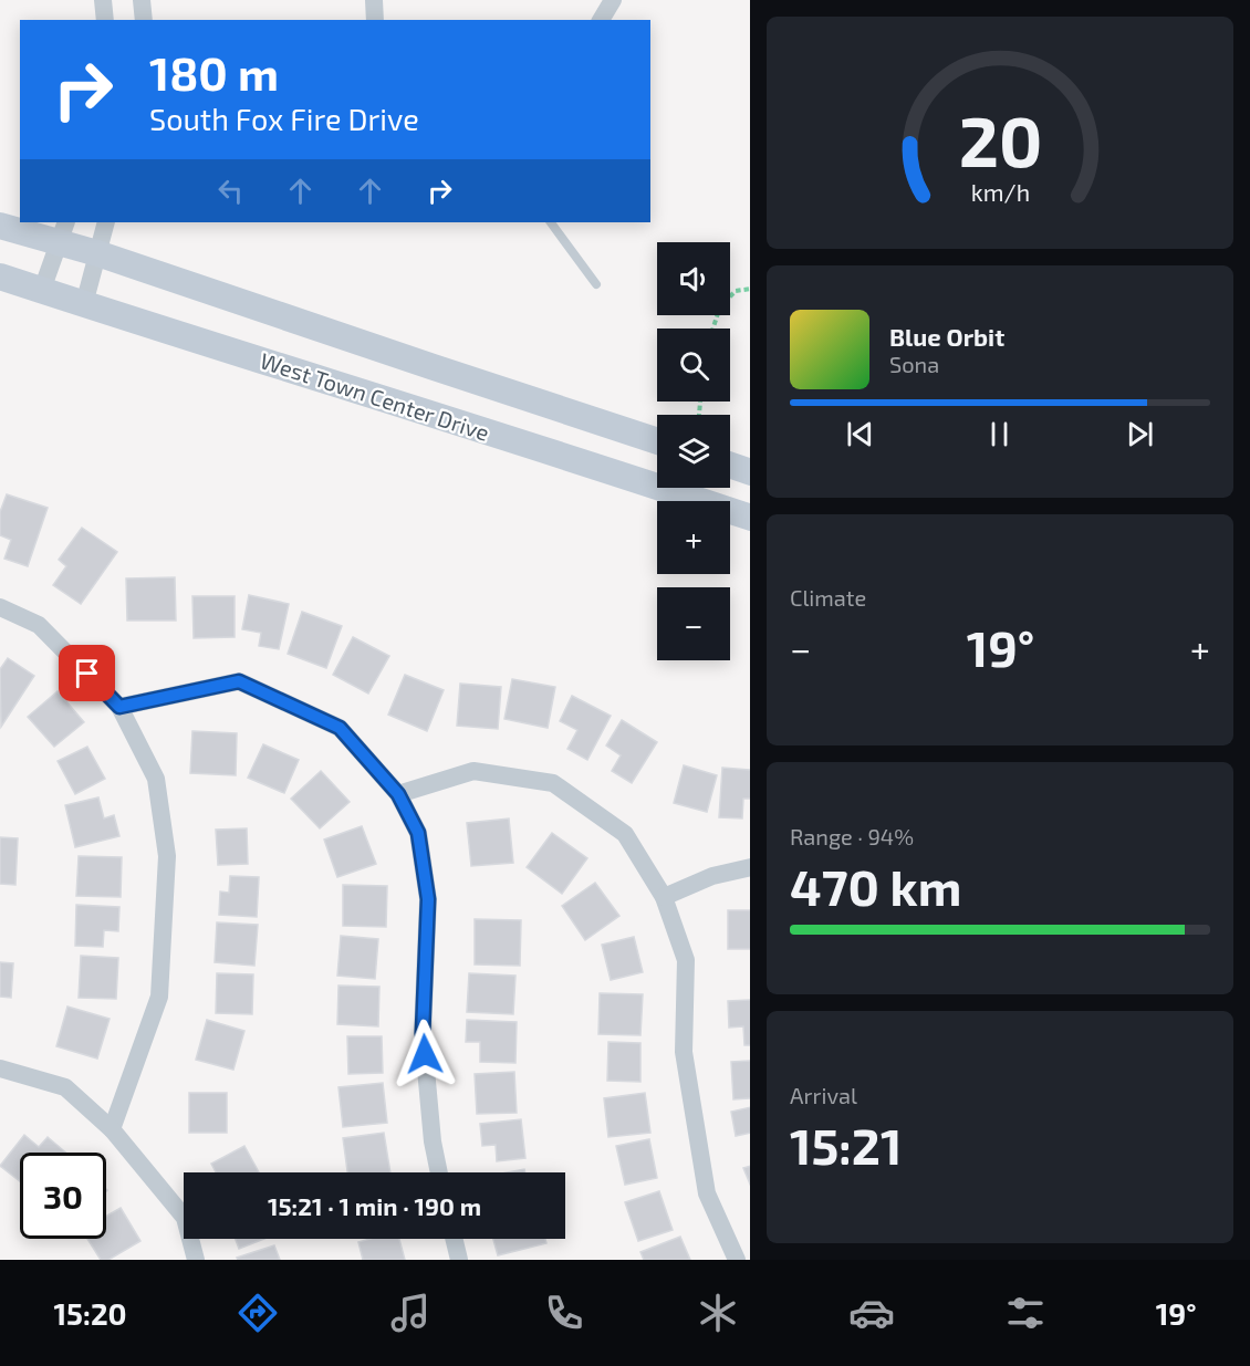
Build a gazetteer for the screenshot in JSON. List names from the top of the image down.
{
  "streets": {
    "street": ["West Town Center Drive"]
  },
  "page": {
    "turn": ["180 m", "South Fox Fire Drive"],
    "map_buttons": ["+", "−"],
    "song": ["Blue Orbit", "Sona"],
    "tile": [
      "Climate",
      ["Range · 94%", "470 km"],
      ["Arrival", "15:21"]
    ],
    "heat": ["−", "19°", "+"],
    "limit": "30",
    "trip": "15:21 · 1 min · 190 m",
    "tabs": ["15:20", "19°"],
    "gauge": ["20", "km/h"]
  }
}
